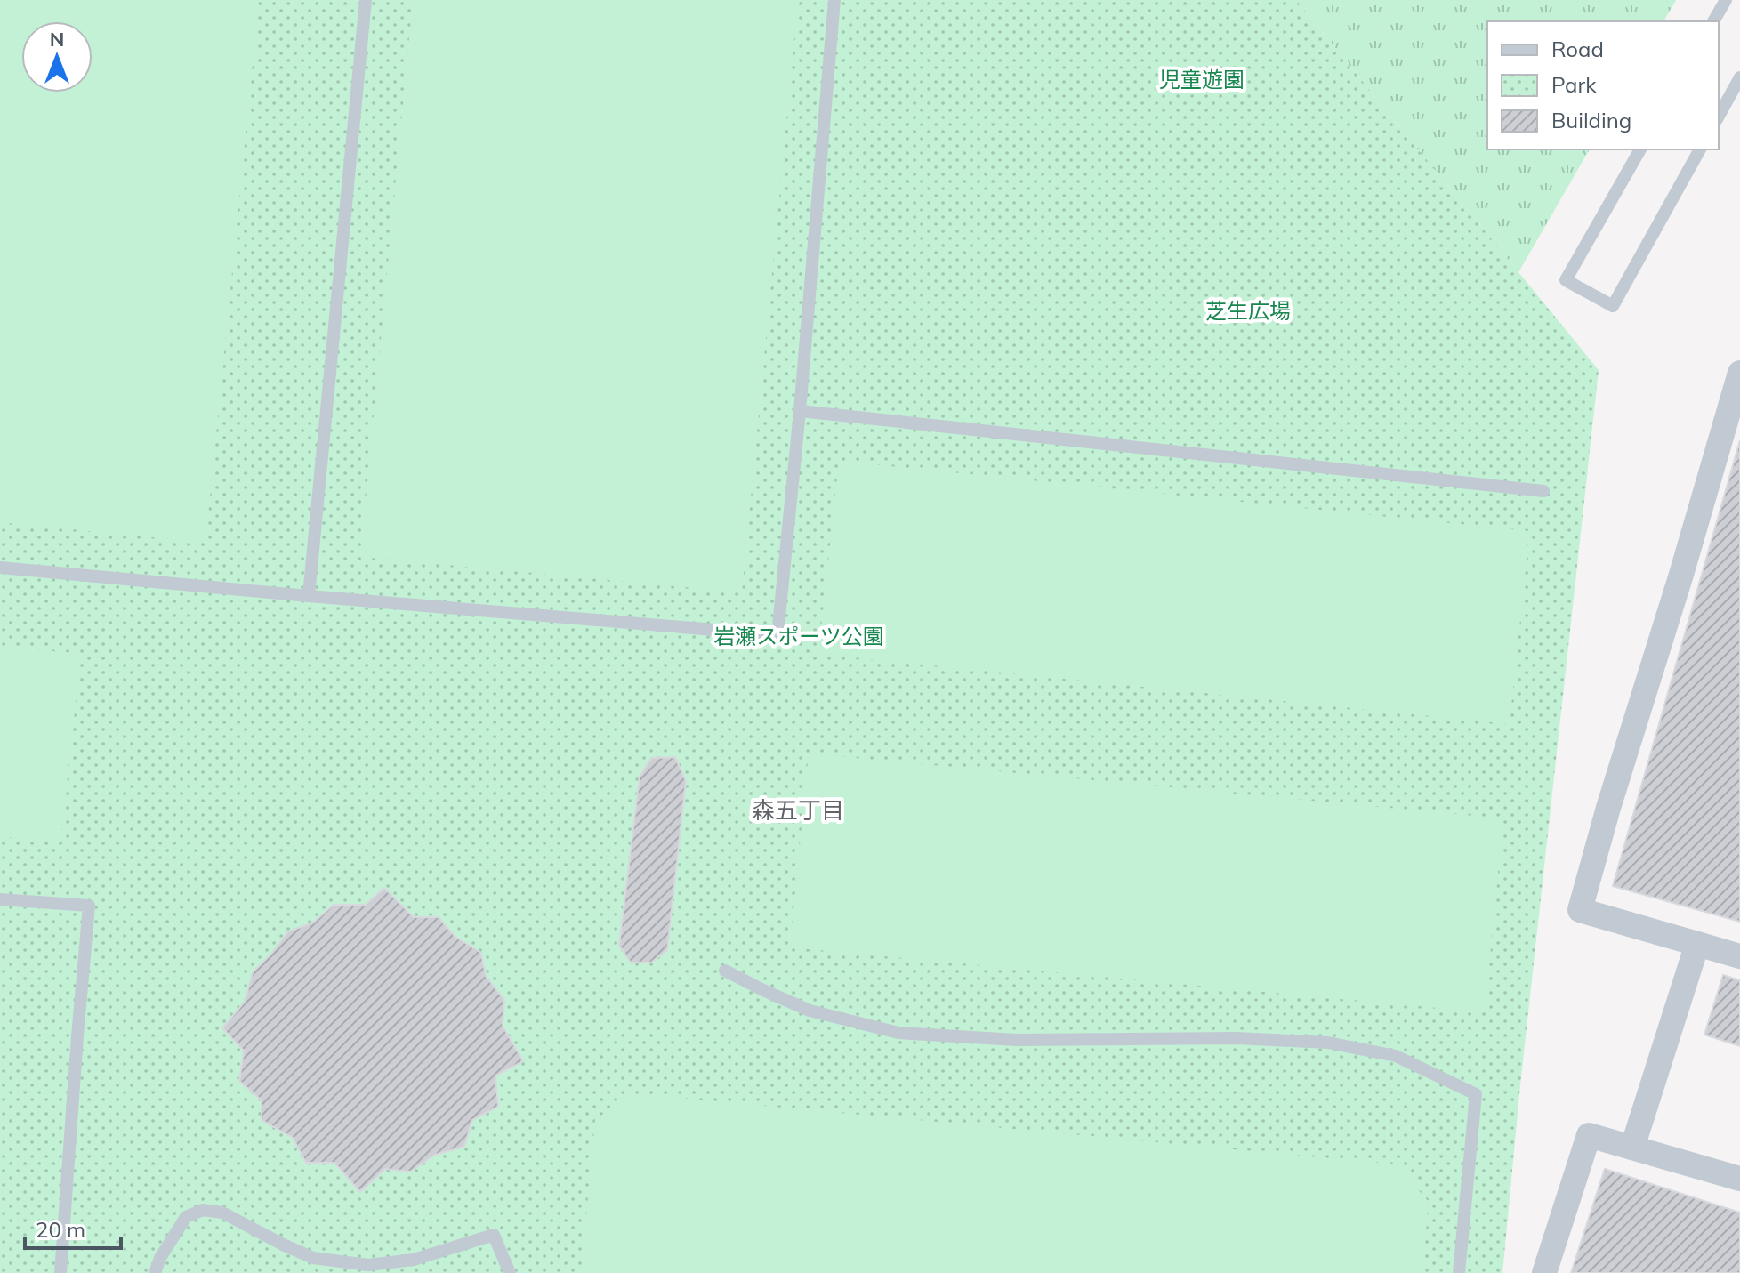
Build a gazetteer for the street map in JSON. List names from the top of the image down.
{
  "districts": ["森五丁目"],
  "parks": ["児童遊園", "芝生広場", "岩瀬スポーツ公園"],
  "legend": ["Road", "Park", "Building"],
  "scale_bar": "20 m",
  "north": "top"
}
